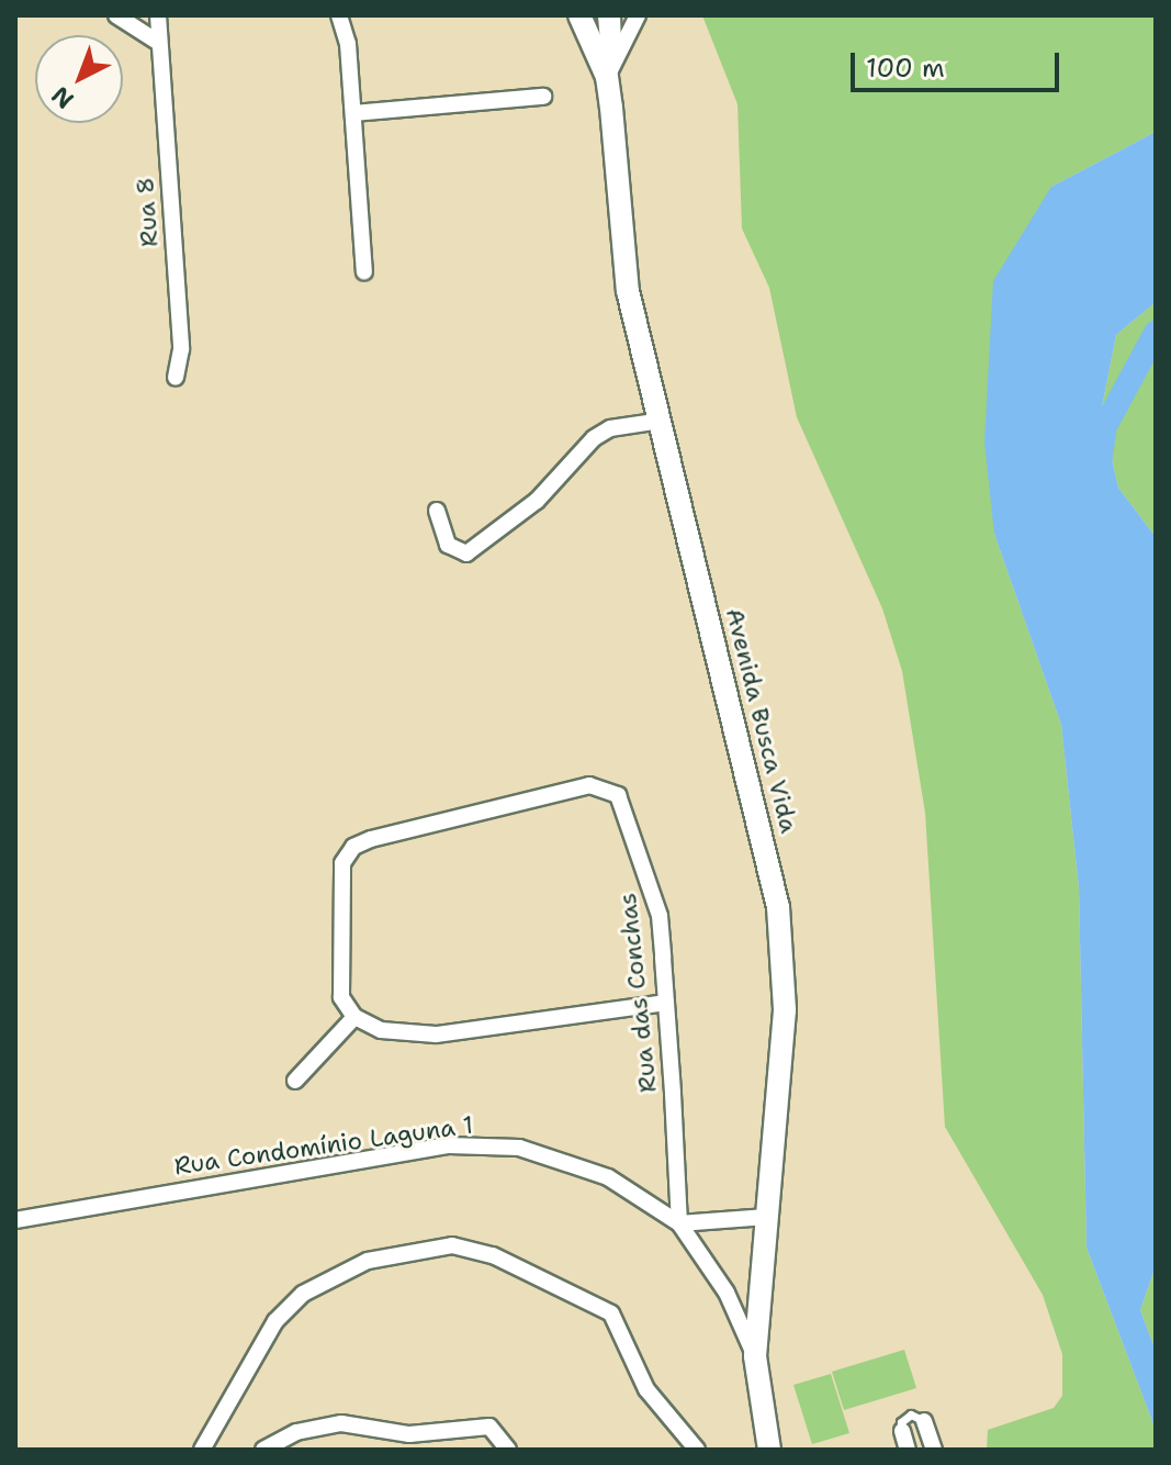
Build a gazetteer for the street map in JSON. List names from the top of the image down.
{
  "streets": {
    "street": [
      "Rua 8",
      "Avenida Busca Vida",
      "Rua das Conchas",
      "Rua Condomínio Laguna 1"
    ]
  },
  "crossings": [
    ["Avenida Busca Vida", "Rua Condomínio Laguna 1"],
    ["Rua das Conchas", "Rua Condomínio Laguna 1"]
  ],
  "scale_bar": "100 m",
  "north": "bottom left"
}
